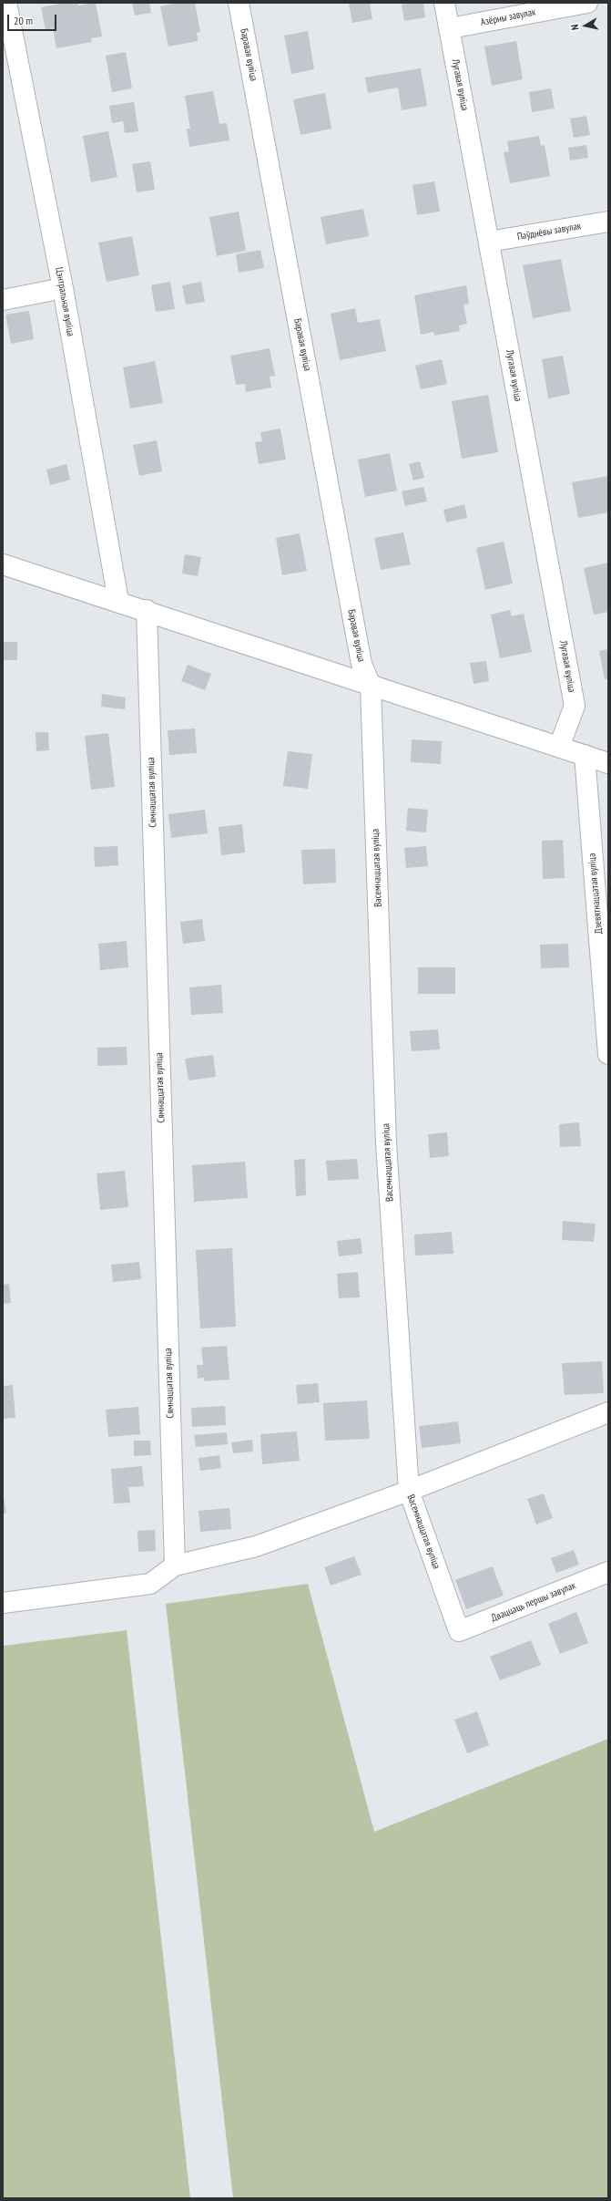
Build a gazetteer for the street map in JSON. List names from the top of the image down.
{
  "streets": {
    "street": [
      "Азёрны завулак",
      "Баравая вуліца",
      "Лугавая вуліца",
      "Паўднёвы завулак",
      "Цэнтральная вуліца",
      "Сямнаццатая вуліца",
      "Васемнаццатая вуліца",
      "Дзевятнаццатая вуліца",
      "Дваццаць першы завулак"
    ]
  },
  "crossings": [
    ["Азёрны завулак", "Лугавая вуліца"],
    ["Баравая вуліца", "Васемнаццатая вуліца"],
    ["Лугавая вуліца", "Паўднёвы завулак"],
    ["Васемнаццатая вуліца", "Дваццаць першы завулак"]
  ],
  "scale_bar": "20 m",
  "north": "left"
}
